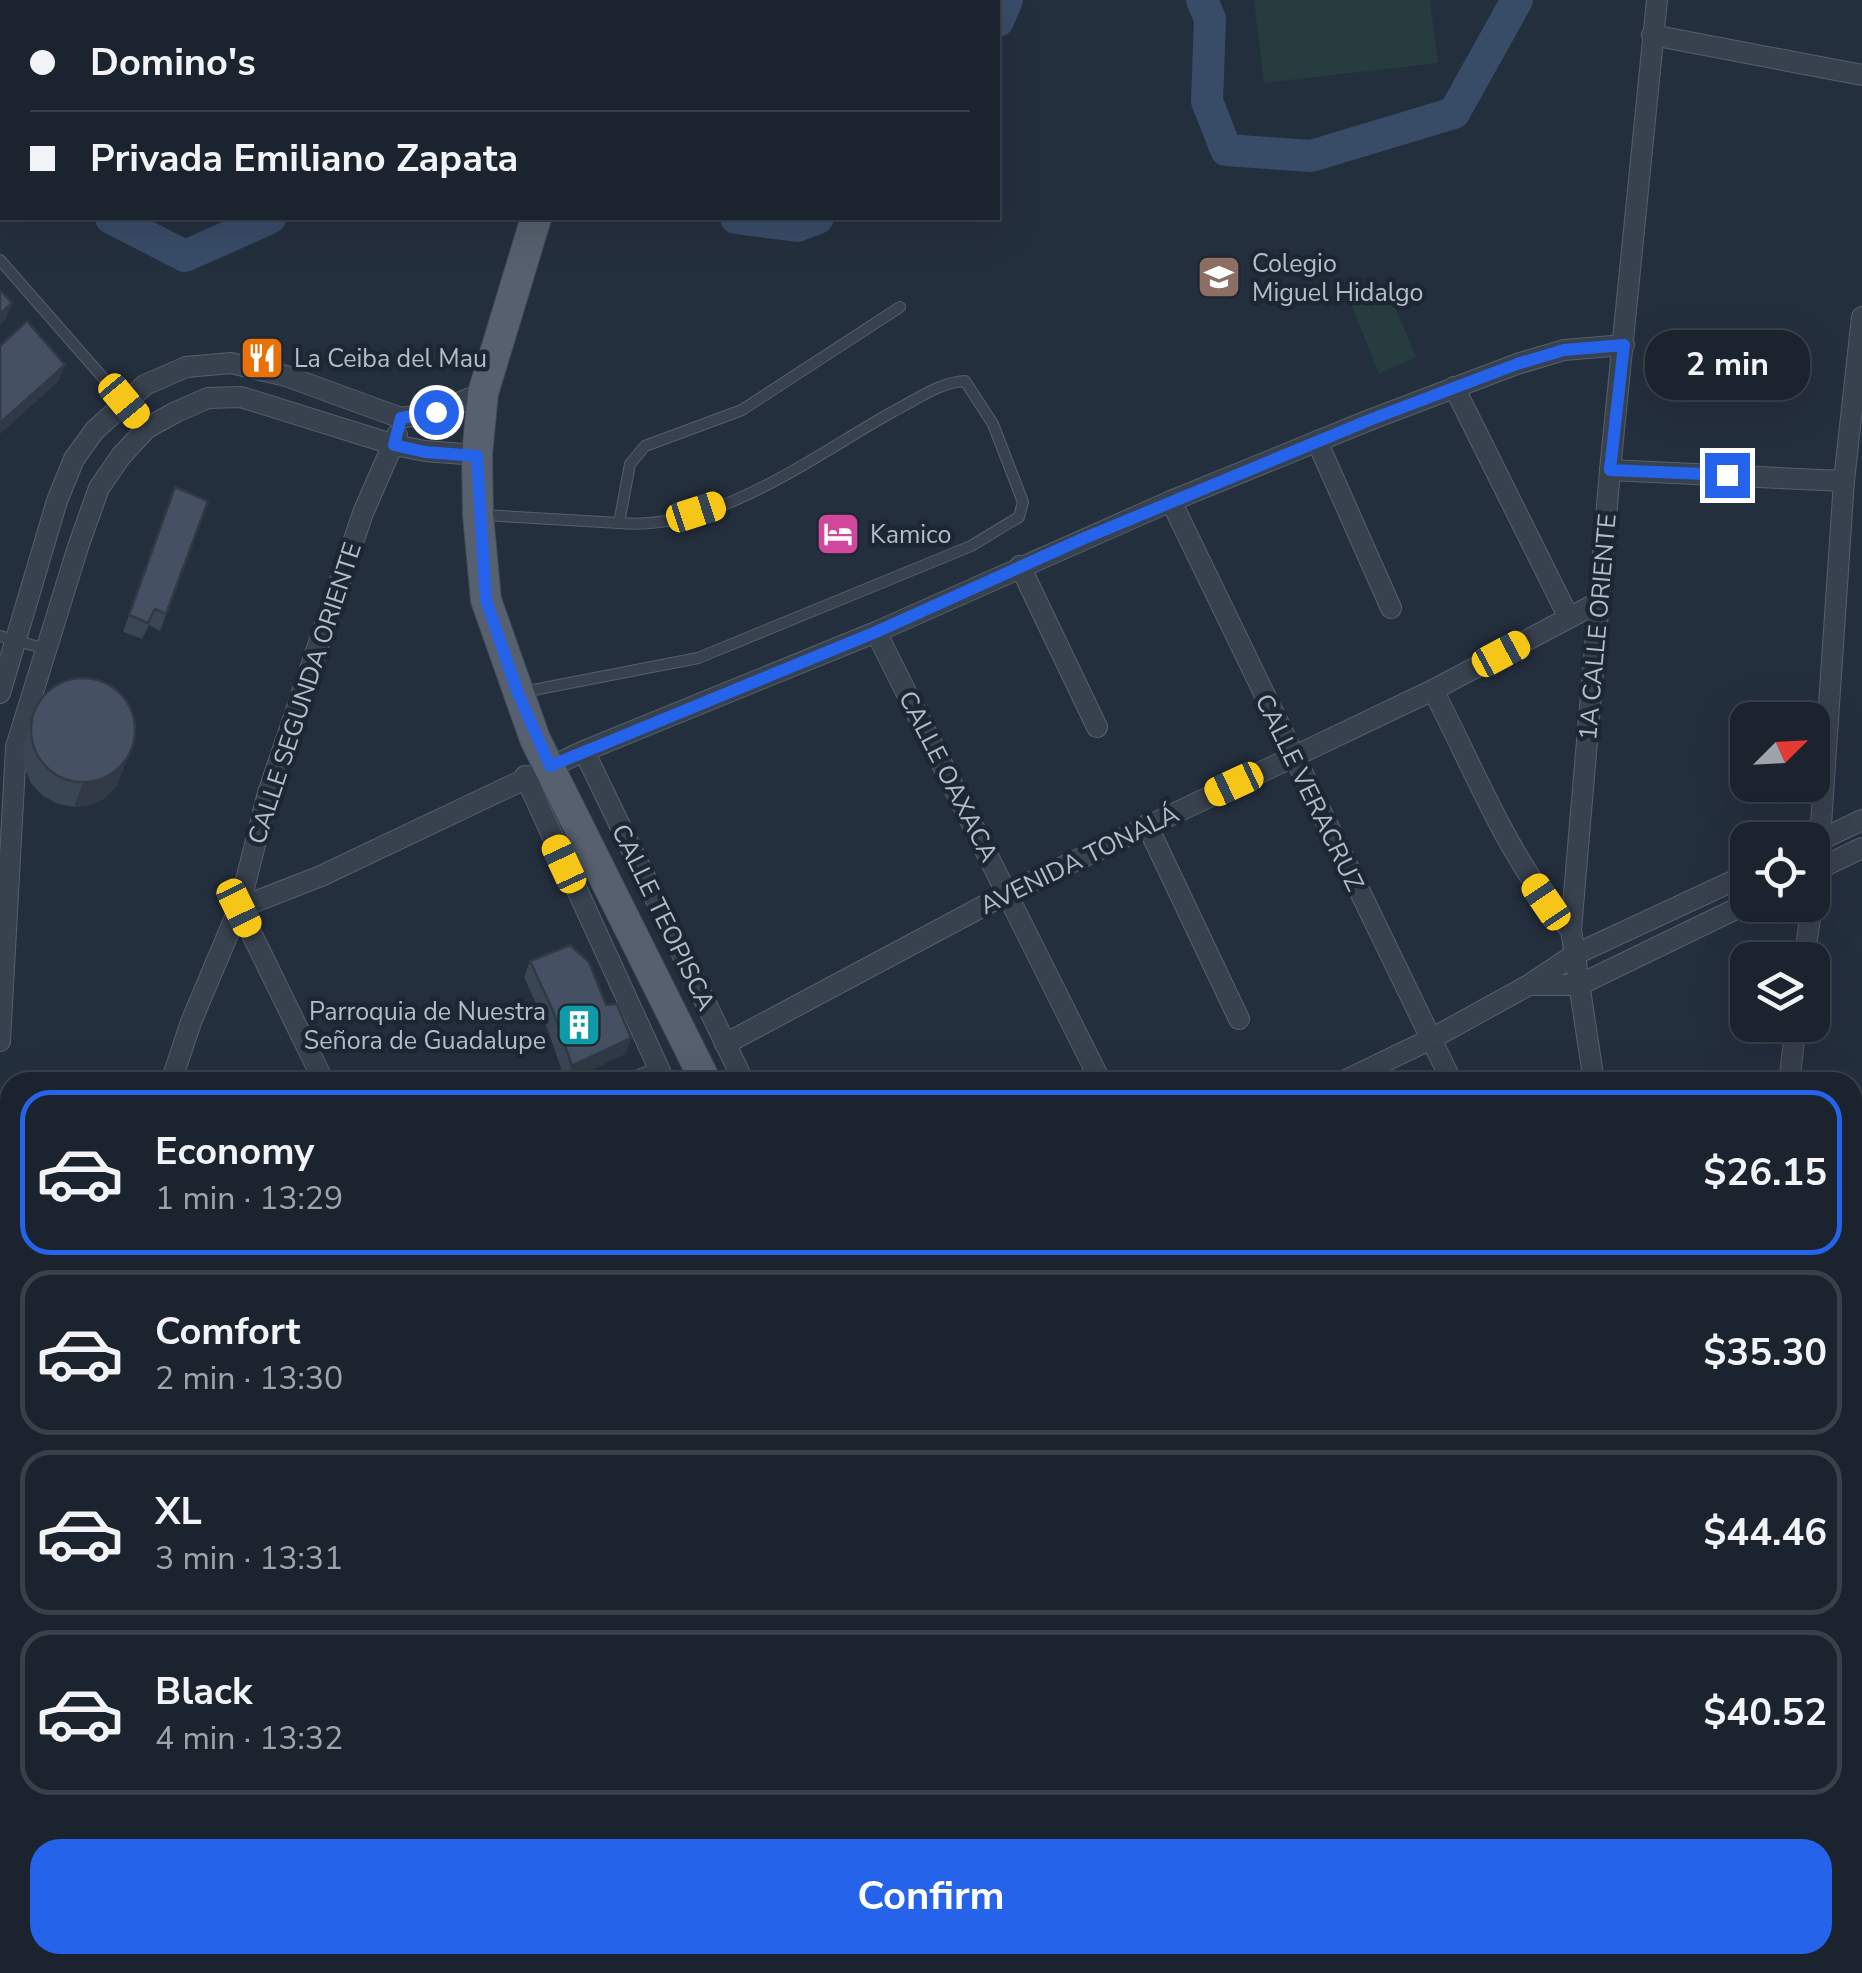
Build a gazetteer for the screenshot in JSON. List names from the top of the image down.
{
  "streets": {
    "street": [
      "1A CALLE ORIENTE",
      "CALLE SEGUNDA ORIENTE",
      "CALLE OAXACA",
      "CALLE VERACRUZ",
      "AVENIDA TONALÁ",
      "CALLE TEOPISCA"
    ]
  },
  "crossings": [
    ["1A CALLE ORIENTE", "AVENIDA TONALÁ"],
    ["CALLE OAXACA", "AVENIDA TONALÁ"],
    ["CALLE VERACRUZ", "AVENIDA TONALÁ"],
    ["AVENIDA TONALÁ", "CALLE TEOPISCA"]
  ],
  "places": {
    "school or university": ["Colegio Miguel Hidalgo"],
    "restaurant": ["La Ceiba del Mau"],
    "hotel": ["Kamico"],
    "building": ["Parroquia de Nuestra Señora de Guadalupe"]
  },
  "north": "top right",
  "page": {
    "banner": ["Domino's", "Privada Emiliano Zapata"],
    "bubble": "2 min",
    "list": [
      {
        "name": "Economy",
        "note": "1 min · 13:29",
        "value": "$26.15"
      },
      {
        "name": "Comfort",
        "note": "2 min · 13:30",
        "value": "$35.30"
      },
      {
        "name": "XL",
        "note": "3 min · 13:31",
        "value": "$44.46"
      },
      {
        "name": "Black",
        "note": "4 min · 13:32",
        "value": "$40.52"
      }
    ],
    "buttons": "Confirm"
  }
}
